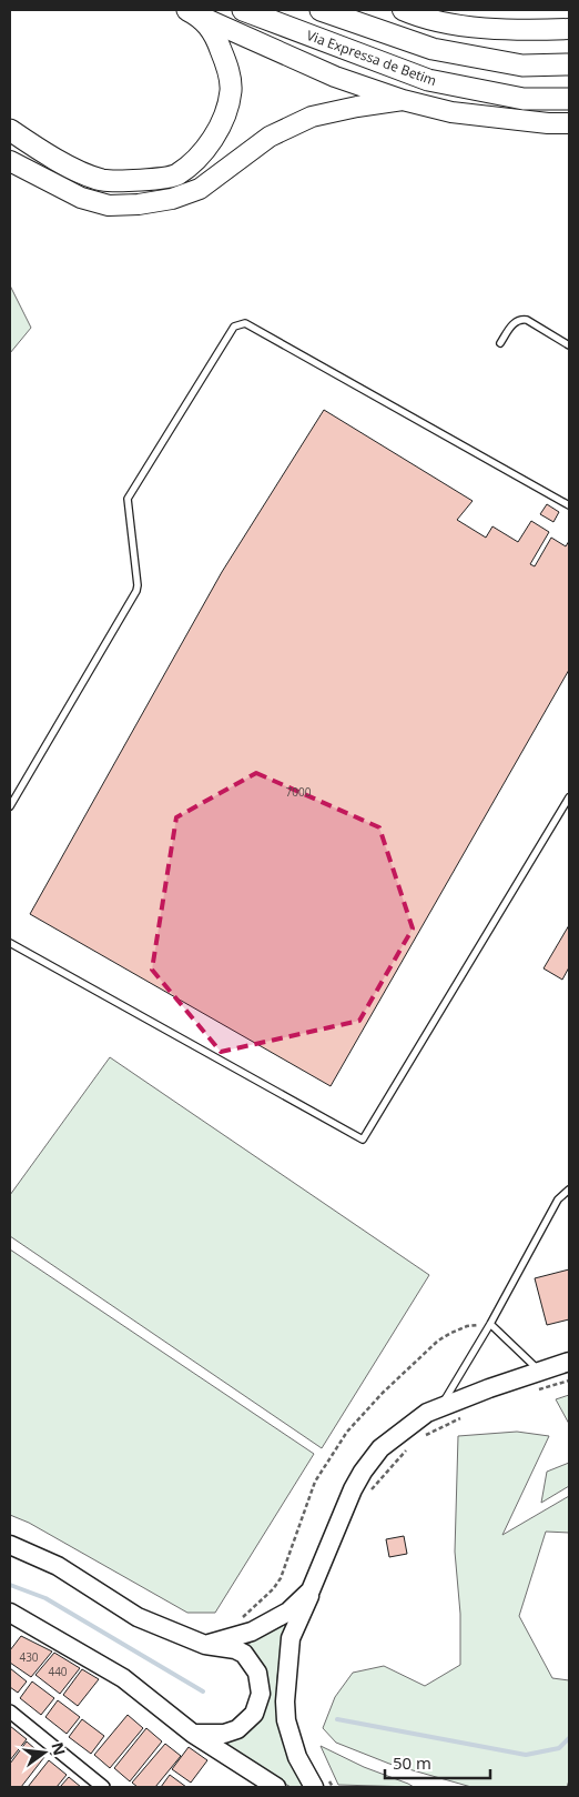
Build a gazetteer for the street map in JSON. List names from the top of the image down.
{
  "streets": {
    "highway": ["Via Expressa de Betim"]
  },
  "house_numbers": ["7000", "430", "440"],
  "scale_bar": "50 m",
  "north": "right"
}
